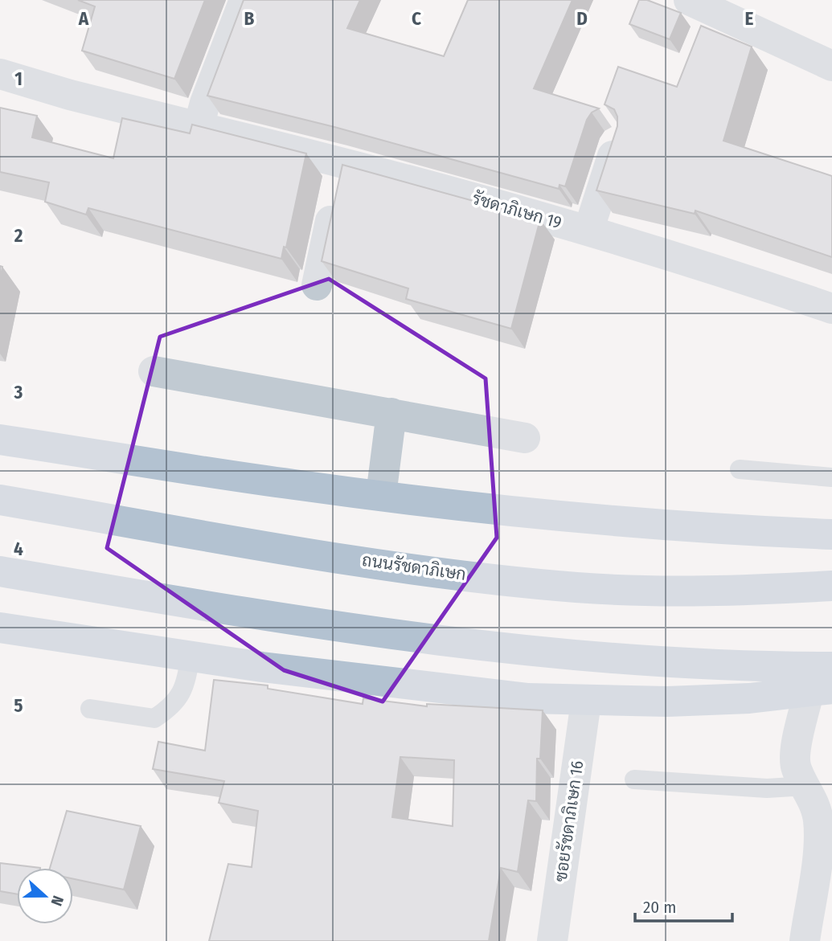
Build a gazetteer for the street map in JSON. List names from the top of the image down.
{
  "streets": {
    "main road": ["ถนนรัชดาภิเษก"],
    "street": ["รัชดาภิเษก 19", "ซอยรัชดาภิเษก 16"]
  },
  "scale_bar": "20 m",
  "north": "right",
  "grid": {
    "columns": [
      "A",
      "B",
      "C",
      "D",
      "E"
    ],
    "rows": [
      "1",
      "2",
      "3",
      "4",
      "5"
    ]
  }
}
